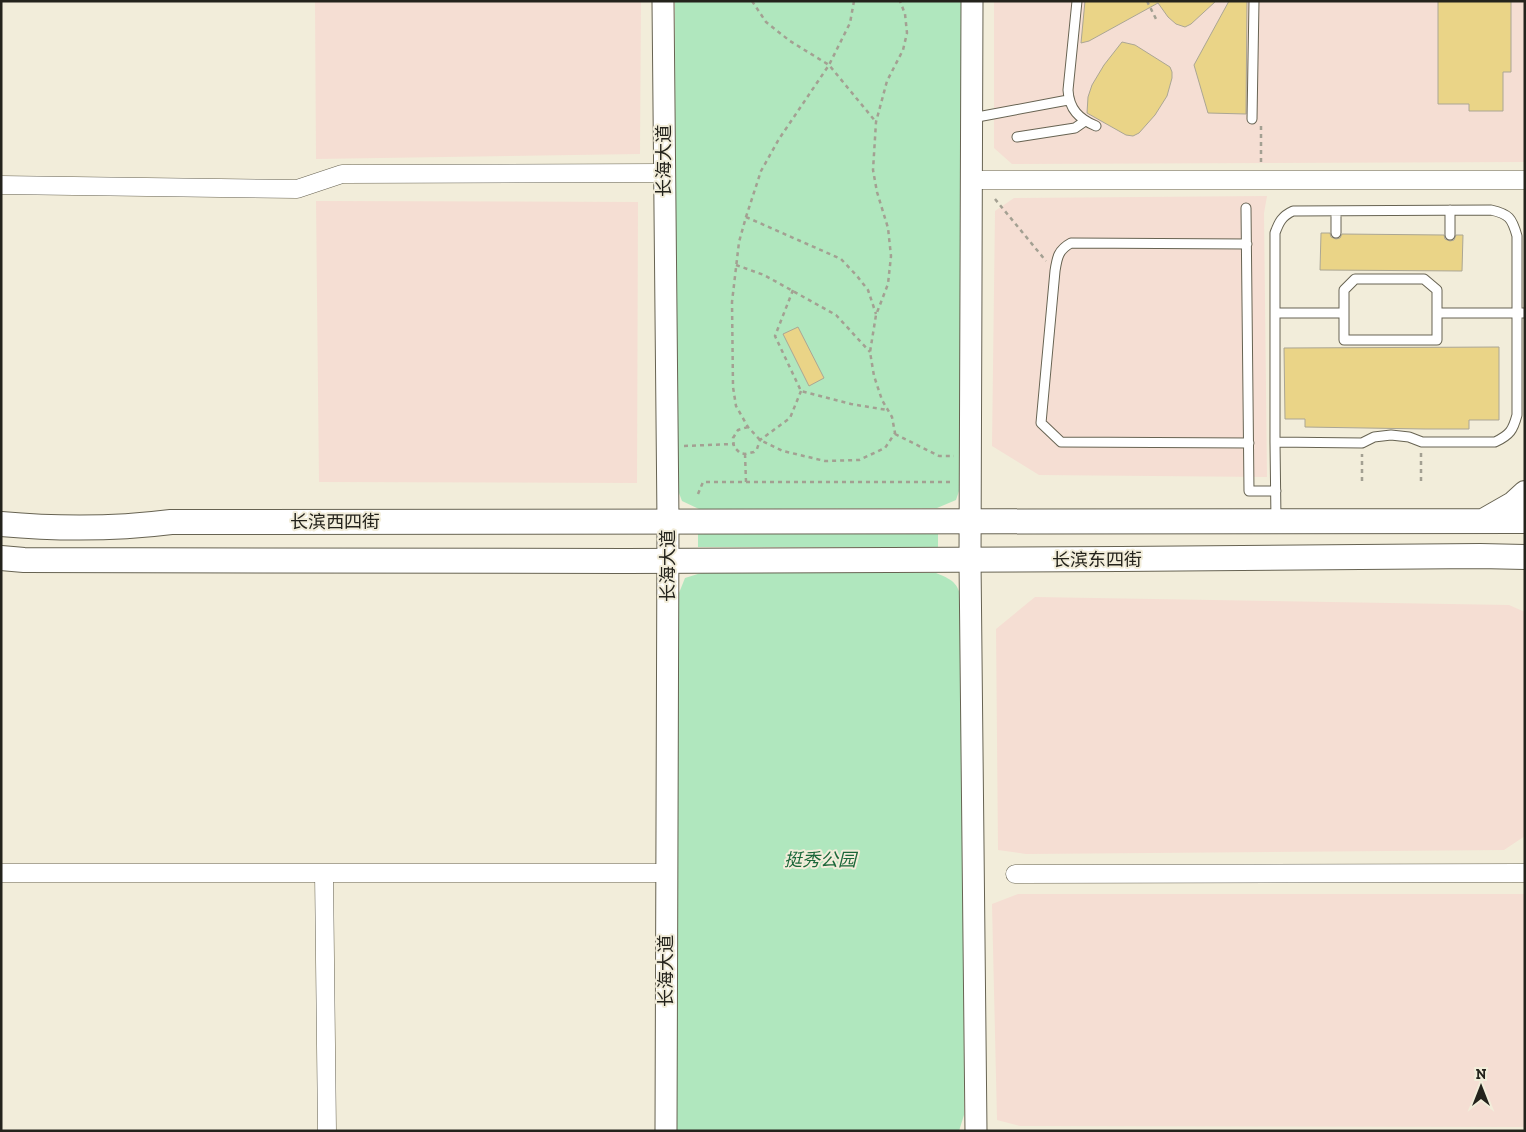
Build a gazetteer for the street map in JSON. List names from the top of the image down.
{
  "streets": {
    "main road": ["长滨西四街", "长滨东四街"],
    "street": ["长海大道"]
  },
  "crossings": [
    ["长海大道", "长滨西四街"],
    ["长海大道", "长滨东四街"]
  ],
  "parks": ["挺秀公园"],
  "north": "top"
}
